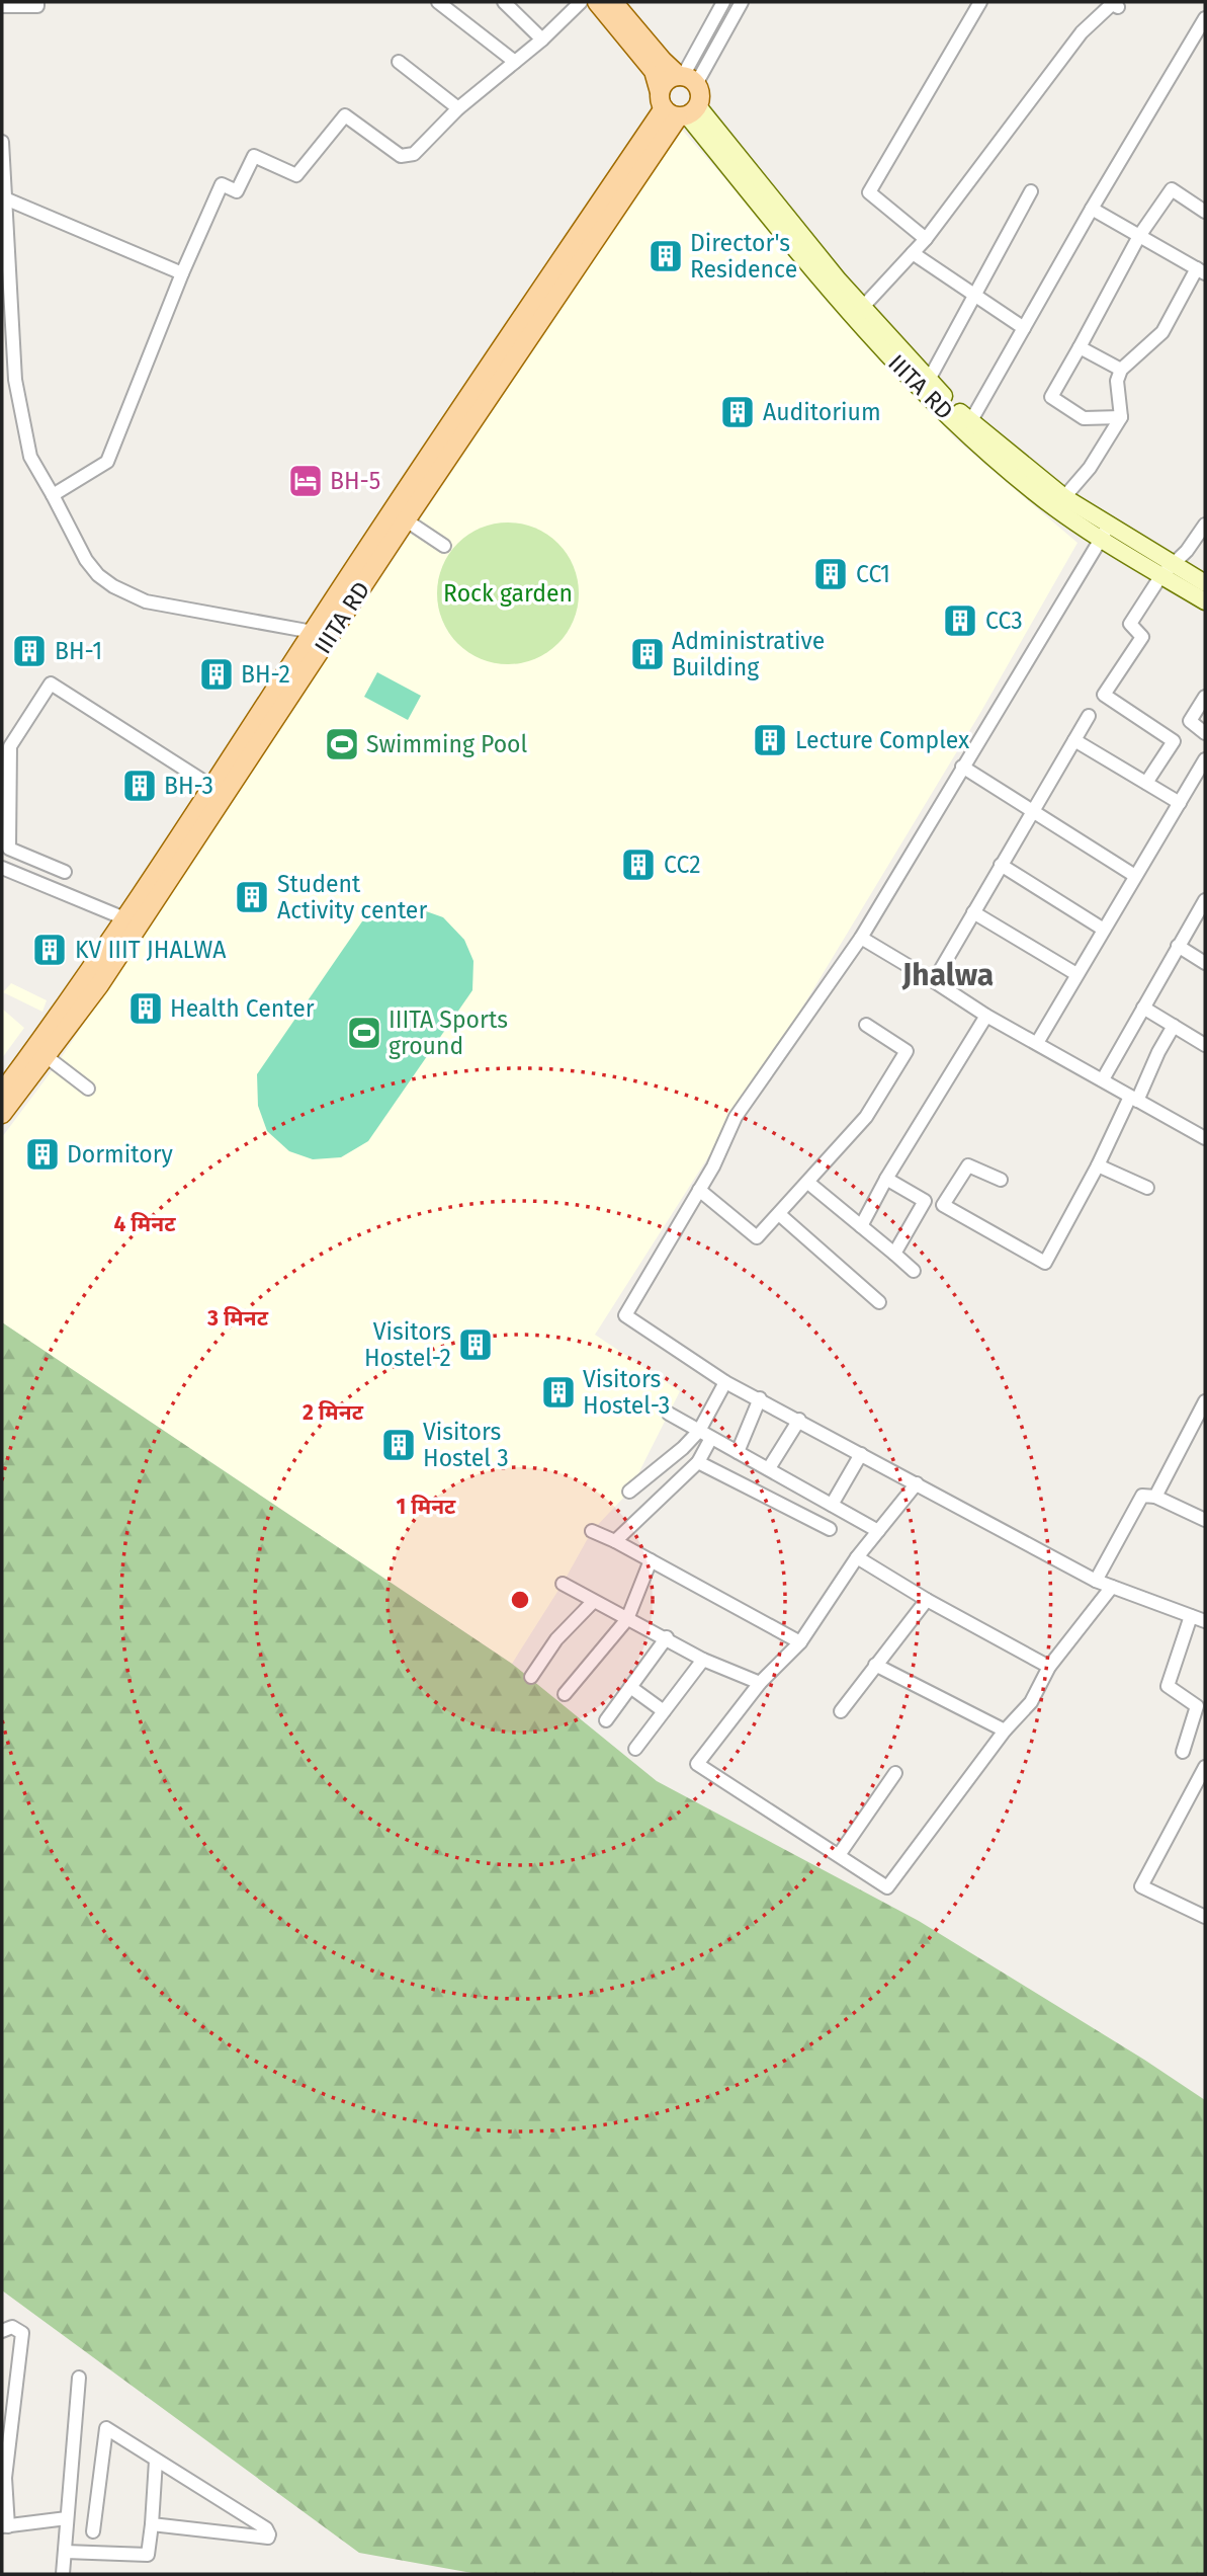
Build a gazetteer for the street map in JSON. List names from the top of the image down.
{
  "streets": {
    "main road": ["IIITA RD"]
  },
  "districts": ["Jhalwa"],
  "parks": ["Rock garden"],
  "places": {
    "building": [
      "Director's Residence",
      "Auditorium",
      "CC1",
      "CC3",
      "BH-1",
      "Administrative Building",
      "BH-2",
      "Lecture Complex",
      "BH-3",
      "CC2",
      "Student Activity center",
      "KV IIIT JHALWA",
      "Health Center",
      "Dormitory",
      "Visitors Hostel-2",
      "Visitors Hostel-3",
      "Visitors Hostel 3"
    ],
    "hotel": ["BH-5"],
    "sports": ["Swimming Pool", "IIITA Sports ground"]
  },
  "rings": [
    "4 मिनट",
    "3 मिनट",
    "2 मिनट",
    "1 मिनट"
  ]
}
